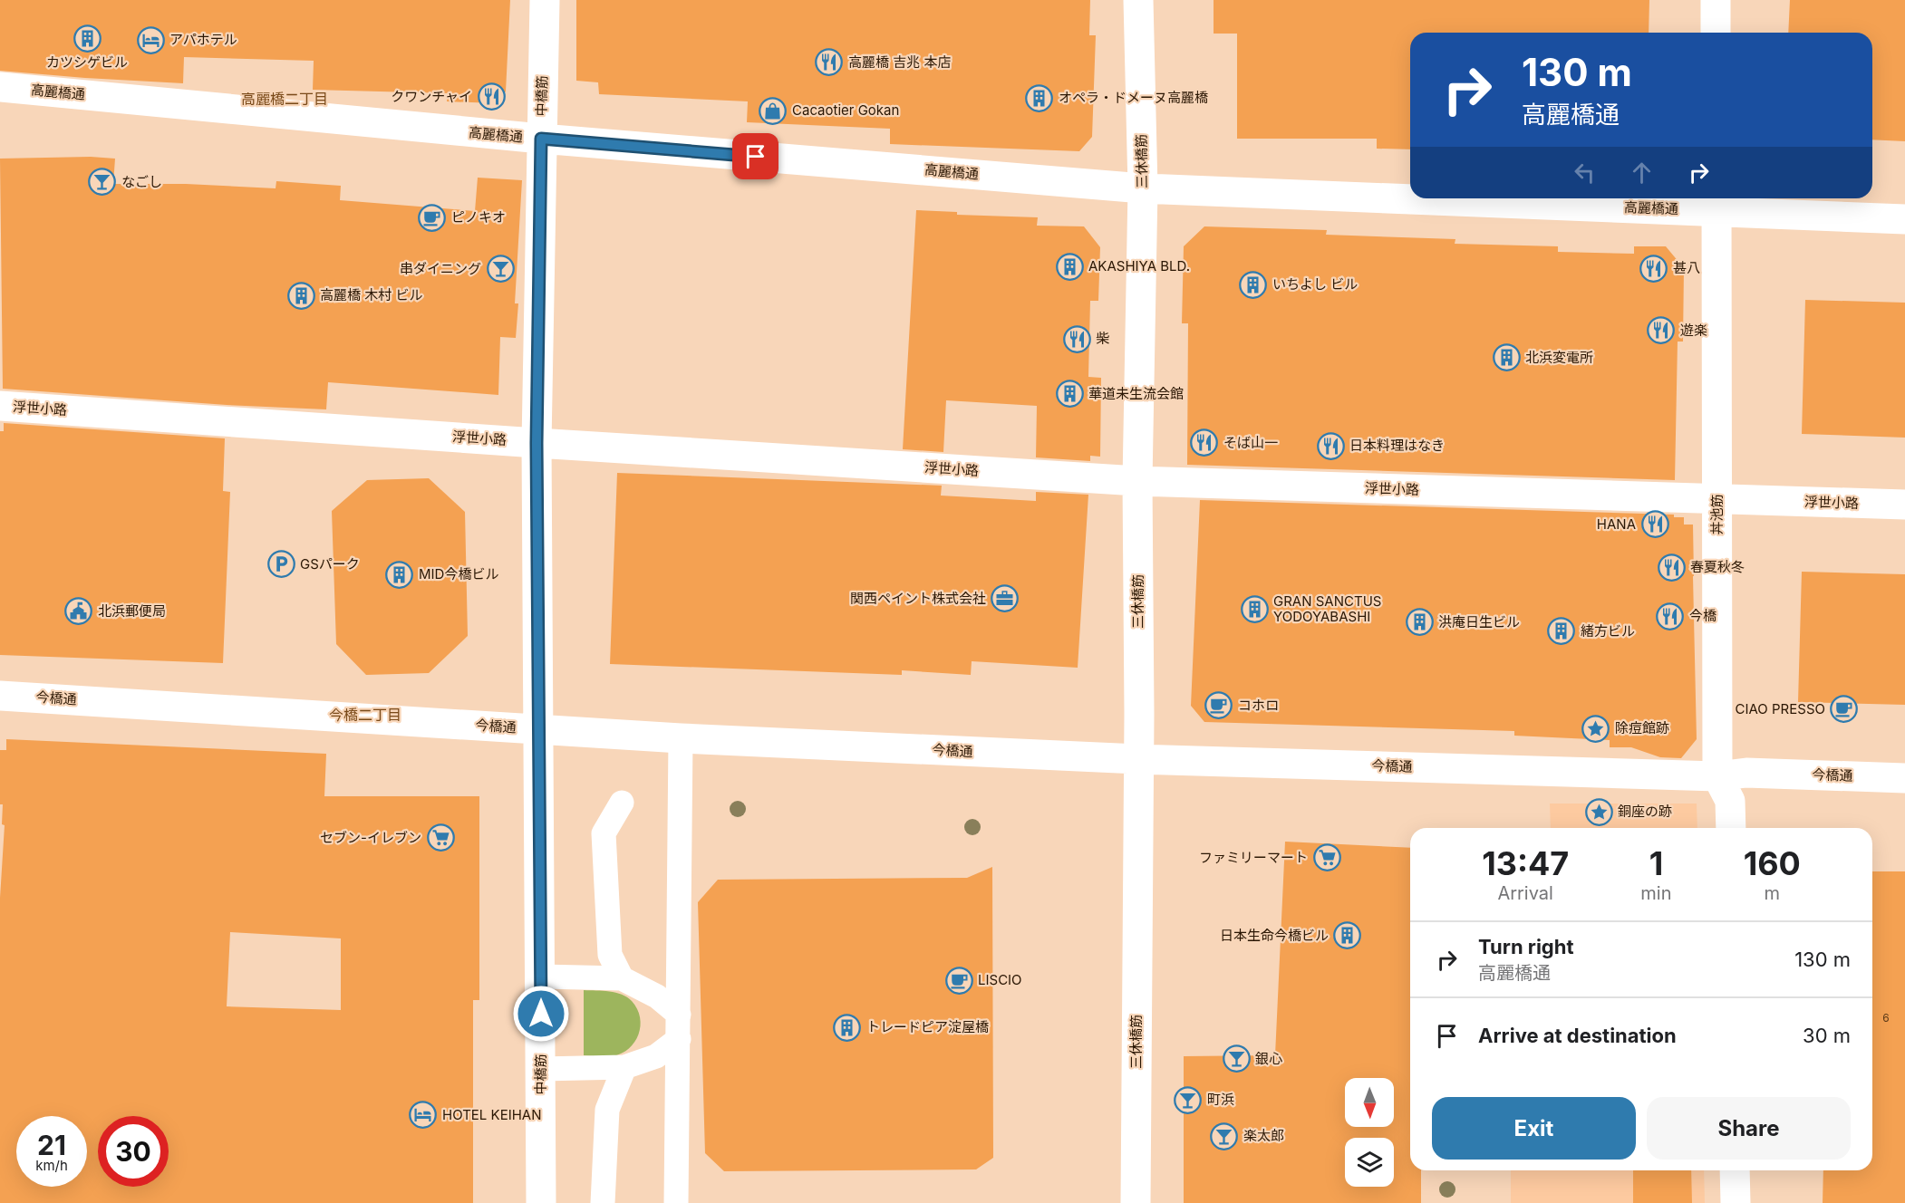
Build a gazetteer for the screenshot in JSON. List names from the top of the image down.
{
  "streets": {
    "street": [
      "高麗橋通",
      "中橋筋",
      "三休橋筋",
      "浮世小路",
      "丼池筋",
      "今橋通"
    ]
  },
  "crossings": [
    ["高麗橋通", "中橋筋"],
    ["高麗橋通", "三休橋筋"],
    ["高麗橋通", "丼池筋"],
    ["中橋筋", "浮世小路"],
    ["中橋筋", "今橋通"],
    ["三休橋筋", "浮世小路"],
    ["三休橋筋", "今橋通"],
    ["浮世小路", "丼池筋"],
    ["丼池筋", "今橋通"]
  ],
  "districts": ["高麗橋二丁目", "今橋二丁目"],
  "places": {
    "building": [
      "カツシゲビル",
      "オペラ・ドメーヌ高麗橋",
      "AKASHIYA BLD.",
      "いちよし ビル",
      "高麗橋 木村 ビル",
      "北浜変電所",
      "華道未生流会館",
      "MID今橋ビル",
      "GRAN SANCTUS YODOYABASHI",
      "洪庵日生ビル",
      "緒方ビル",
      "日本生命今橋ビル",
      "トレードピア淀屋橋"
    ],
    "hotel": ["アパホテル", "HOTEL KEIHAN"],
    "restaurant": [
      "高麗橋 吉兆 本店",
      "クワンチャイ",
      "甚八",
      "遊楽",
      "柴",
      "そば山一",
      "日本料理はなき",
      "HANA",
      "春夏秋冬",
      "今橋"
    ],
    "shop": ["Cacaotier Gokan"],
    "bar": [
      "なごし",
      "串ダイニング",
      "銀心",
      "町浜",
      "楽太郎"
    ],
    "cafe": [
      "ピノキオ",
      "コホロ",
      "CIAO PRESSO",
      "LISCIO"
    ],
    "parking": ["GSパーク"],
    "office": ["関西ペイント株式会社"],
    "public building": ["北浜郵便局"],
    "place": ["除痘館跡", "銅座の跡"],
    "supermarket": ["セブン-イレブン", "ファミリーマート"]
  },
  "house_numbers": ["6"],
  "north": "bottom",
  "page": {
    "turn": ["130 m", "高麗橋通"],
    "eta": [
      "13:47",
      "Arrival",
      "1",
      "min",
      "160",
      "m"
    ],
    "list": [
      {
        "name": "Turn right",
        "note": "高麗橋通",
        "value": "130 m"
      },
      {
        "name": "Arrive at destination",
        "value": "30 m"
      }
    ],
    "buttons": ["Exit", "Share"],
    "speed": "21 km/h",
    "limit": "30"
  }
}
